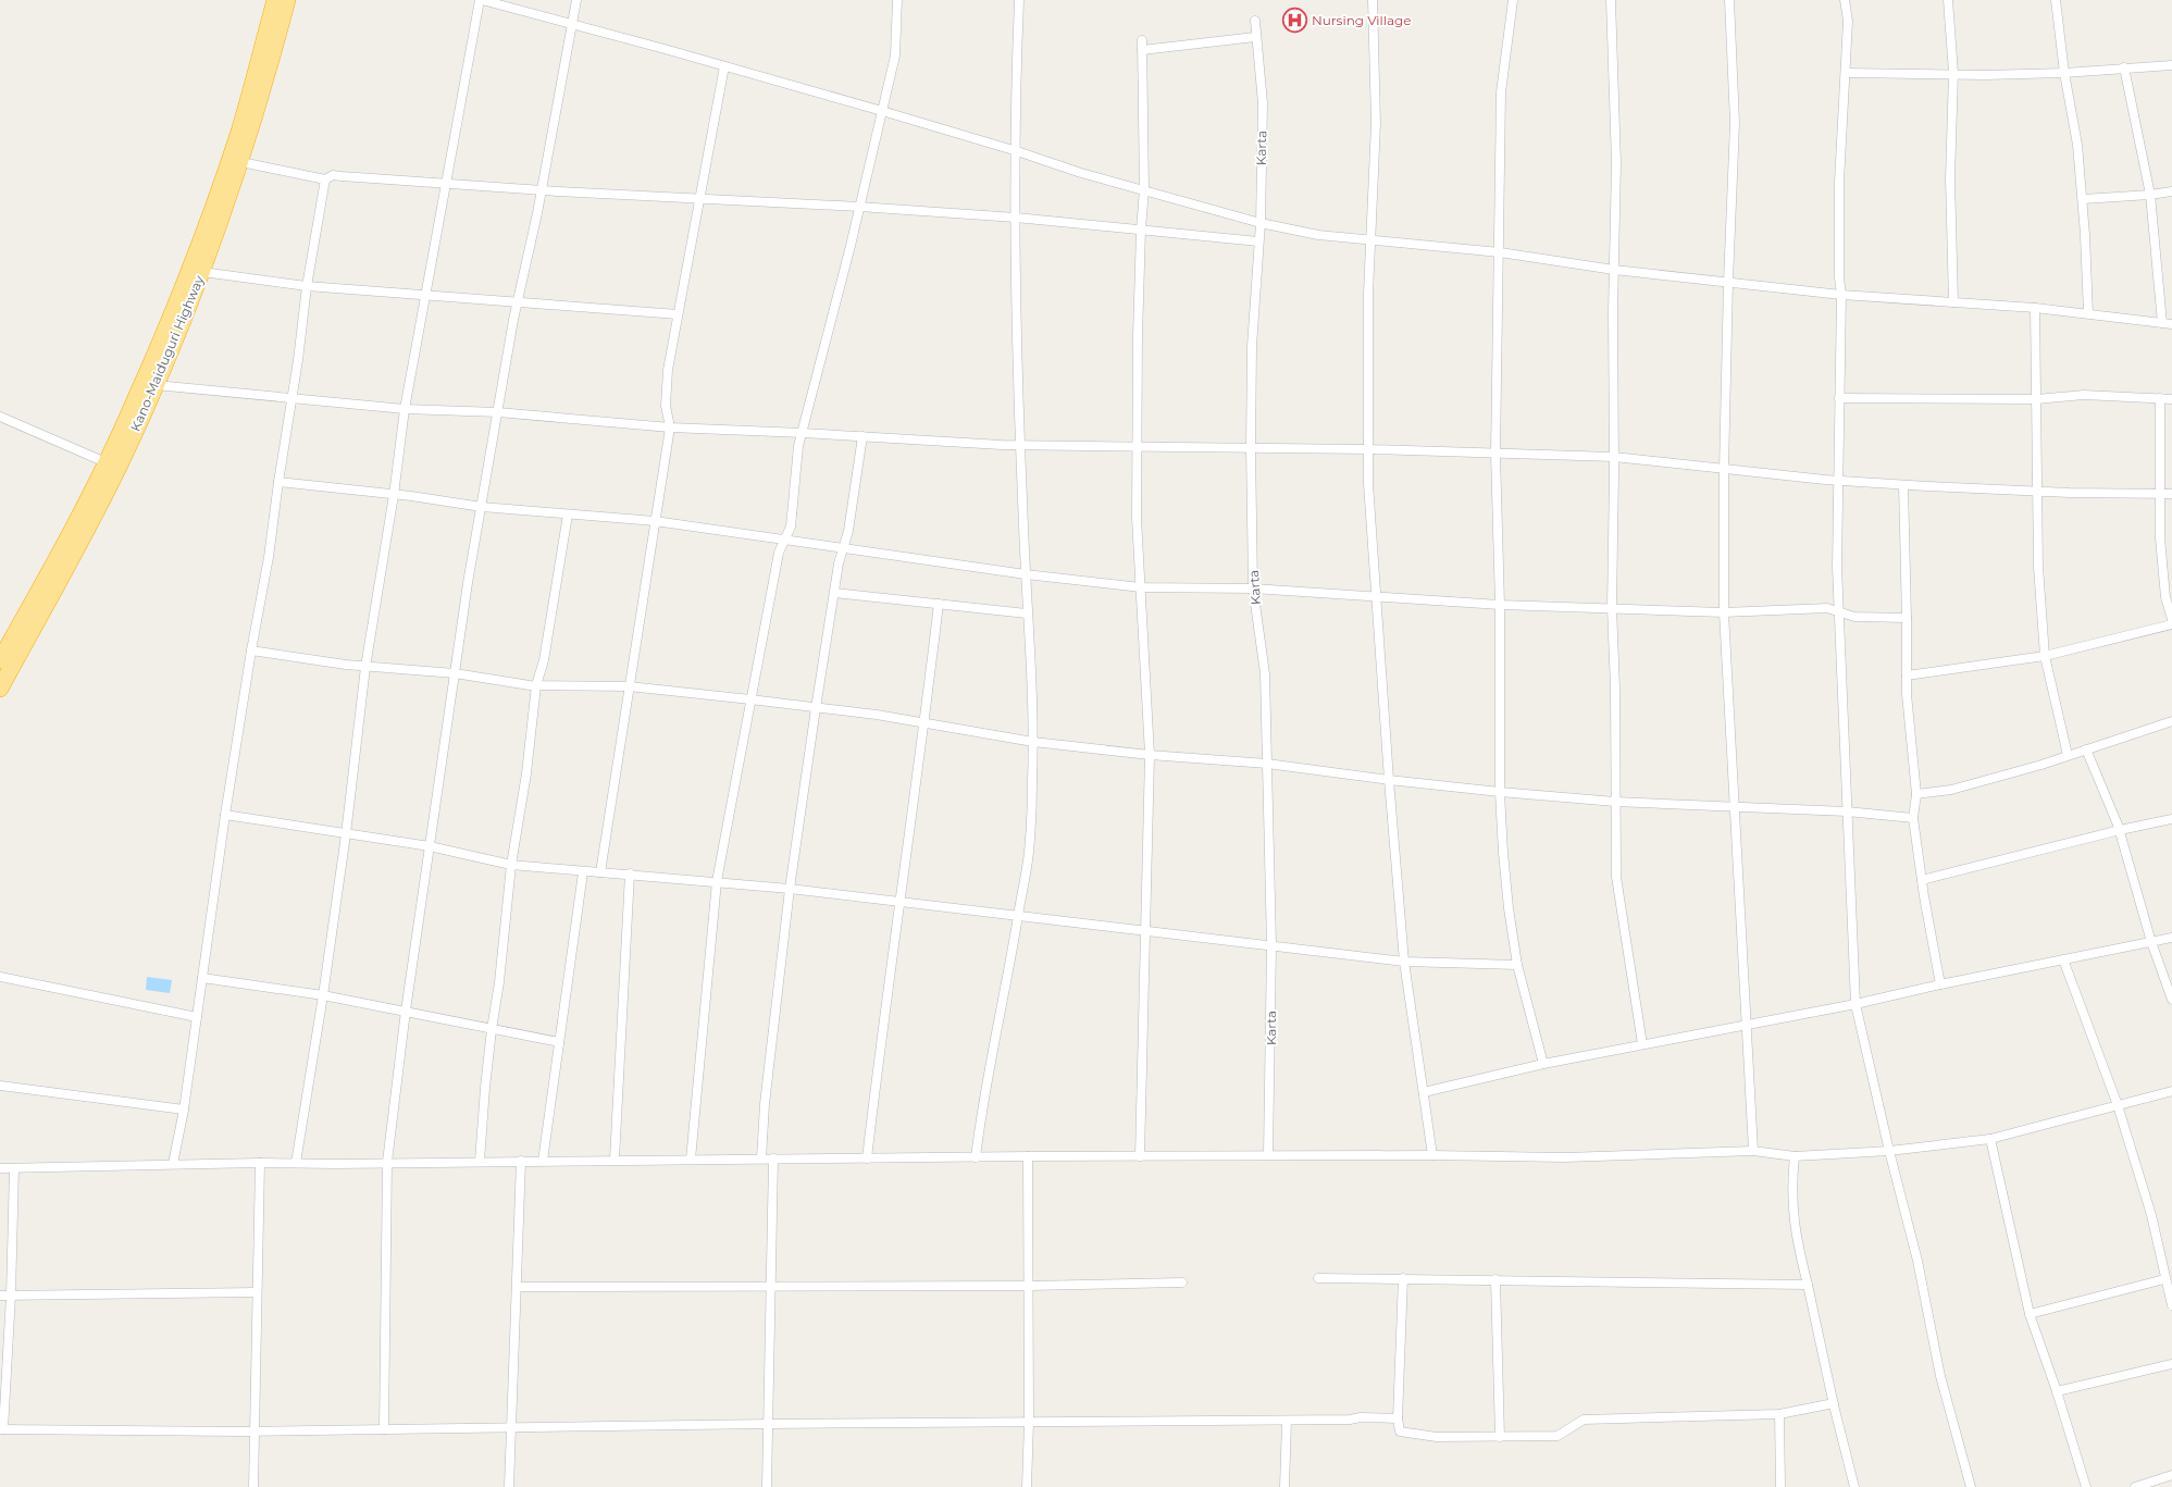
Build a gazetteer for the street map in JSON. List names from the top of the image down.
{
  "streets": {
    "highway": ["Kano-Maiduguri Highway"],
    "street": ["Karta"]
  },
  "places": {
    "hospital": ["Nursing Village"]
  }
}
